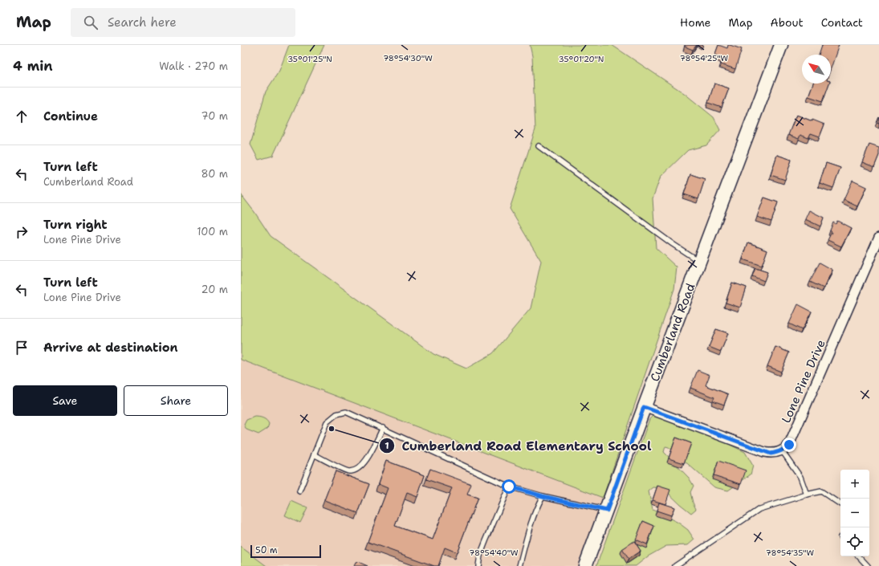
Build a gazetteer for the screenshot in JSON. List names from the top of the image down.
{
  "streets": {
    "main road": ["Cumberland Road"],
    "street": ["Lone Pine Drive"]
  },
  "places": ["Cumberland Road Elementary School"],
  "scale_bar": "50 m",
  "north": "top left",
  "page": {
    "header": "Map",
    "search": "Search here",
    "nav": [
      "Home",
      "Map",
      "About",
      "Contact"
    ],
    "heading": ["4 min", "Walk · 270 m"],
    "list": [
      ["Continue", "70 m"],
      ["Turn left", "Cumberland Road", "80 m"],
      ["Turn right", "Lone Pine Drive", "100 m"],
      ["Turn left", "Lone Pine Drive", "20 m"],
      "Arrive at destination"
    ],
    "buttons": ["Save", "Share"],
    "map_buttons": ["+", "−"],
    "scale": "50 m"
  },
  "coordinates": [
    "78°54'30\"W",
    "78°54'25\"W",
    "35°01'25\"N",
    "35°01'20\"N",
    "78°54'40\"W",
    "78°54'35\"W"
  ]
}
